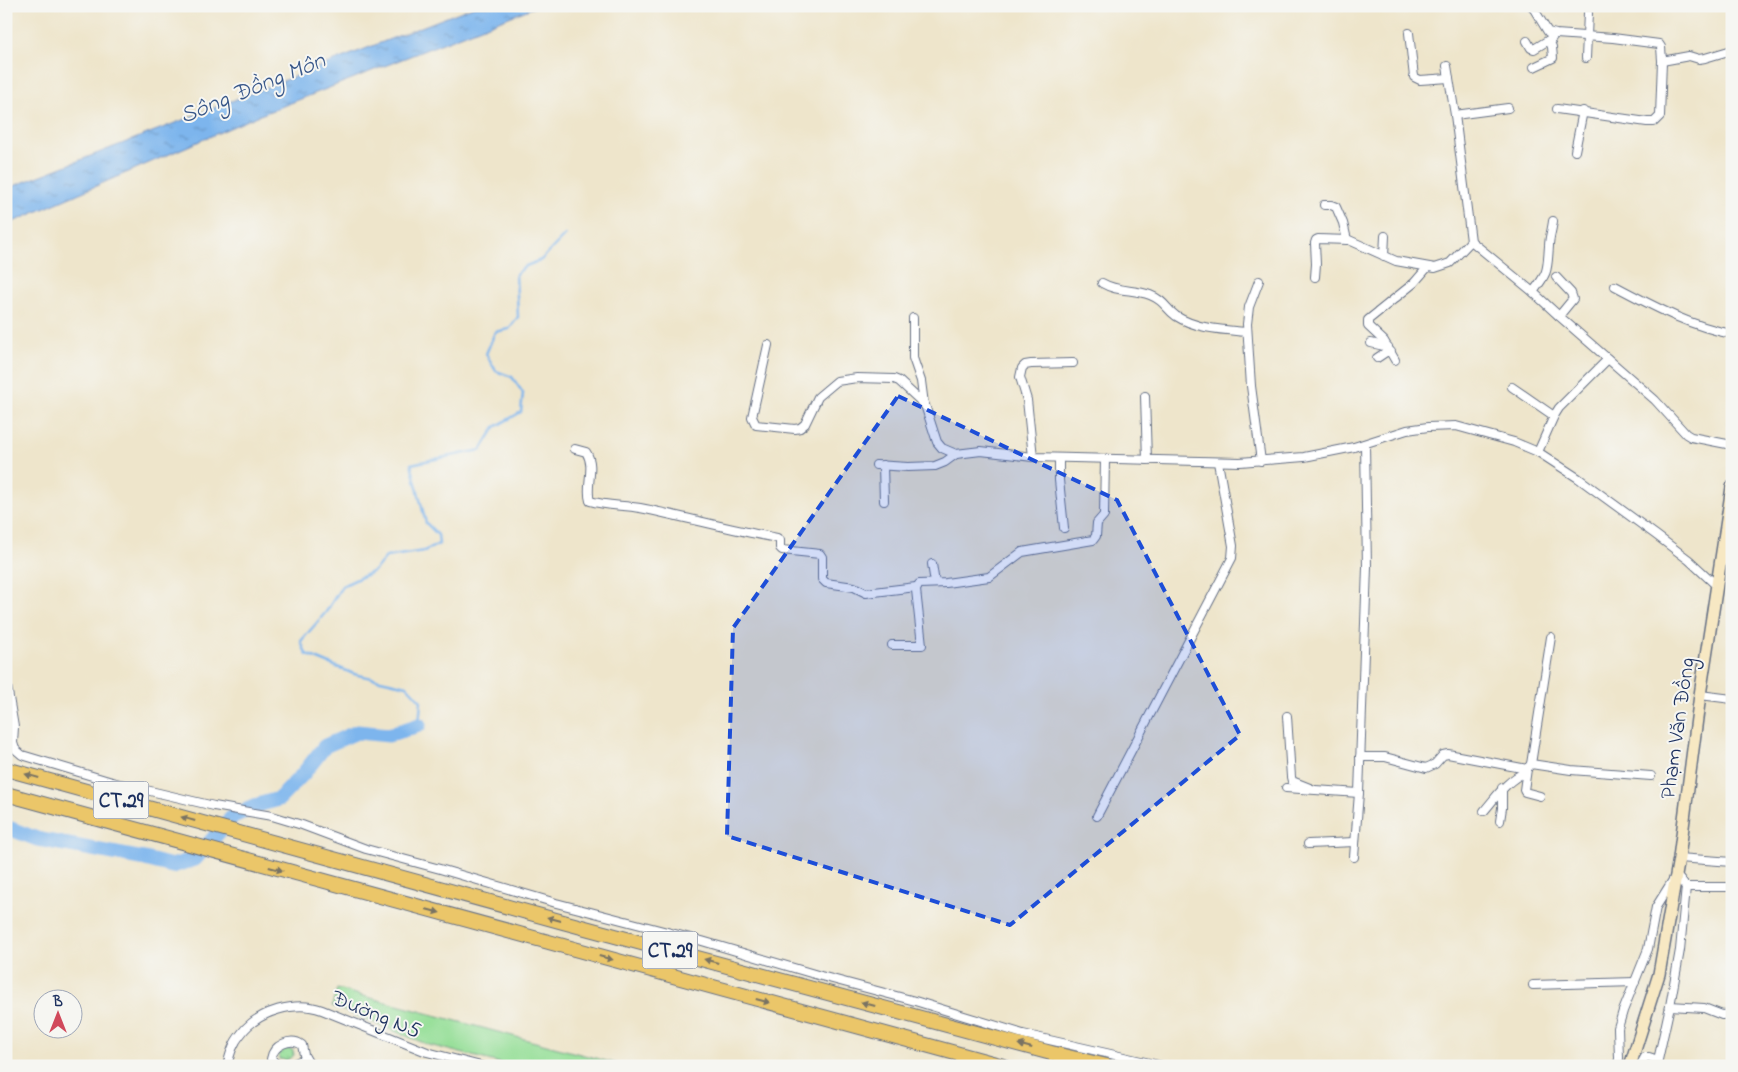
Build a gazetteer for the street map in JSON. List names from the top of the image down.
{
  "streets": {
    "highway": ["CT.29"],
    "main road": ["Phạm Văn Đồng"],
    "street": ["Đường N5"]
  },
  "water": ["Sông Đồng Môn"],
  "north": "top"
}
